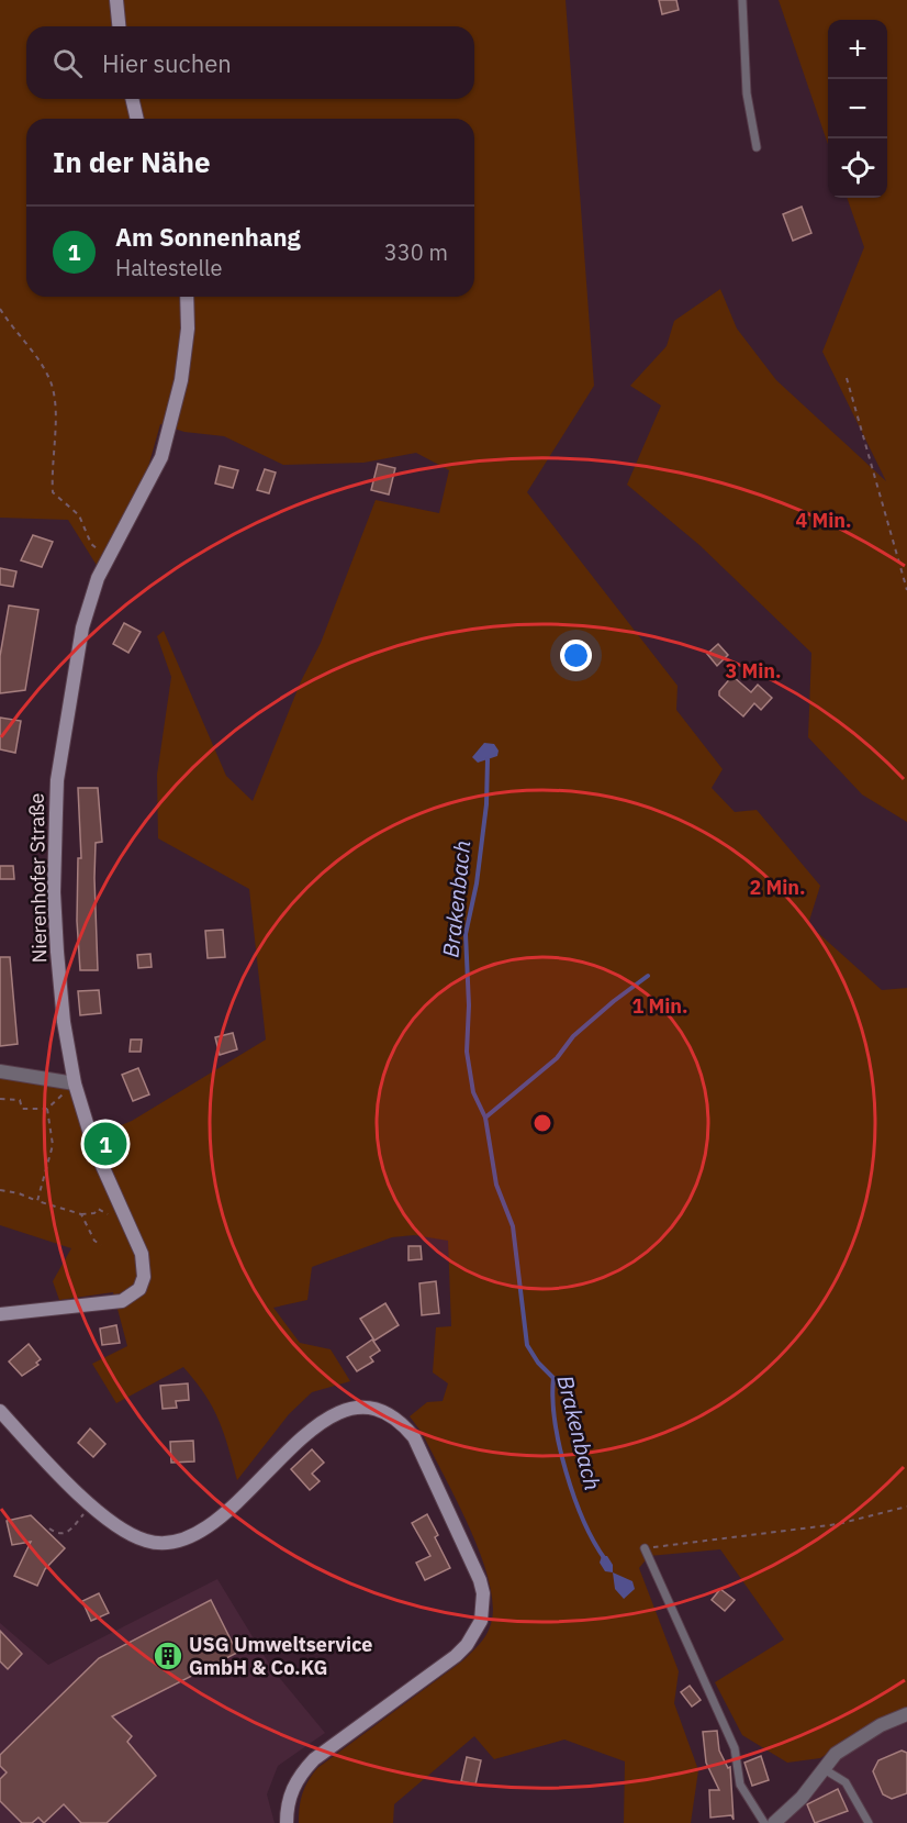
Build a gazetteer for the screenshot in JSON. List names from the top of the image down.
{
  "streets": {
    "street": ["Nierenhofer Straße"]
  },
  "water": ["Brakenbach"],
  "places": {
    "building": ["USG Umweltservice GmbH & Co.KG"]
  },
  "page": {
    "map_buttons": ["+", "−"],
    "search": "Hier suchen",
    "heading": "In der Nähe",
    "list": [
      {
        "mark": "1",
        "name": "Am Sonnenhang",
        "note": "Haltestelle",
        "value": "330 m"
      }
    ],
    "pins": "1"
  },
  "rings": [
    "4 Min.",
    "3 Min.",
    "2 Min.",
    "1 Min."
  ]
}
